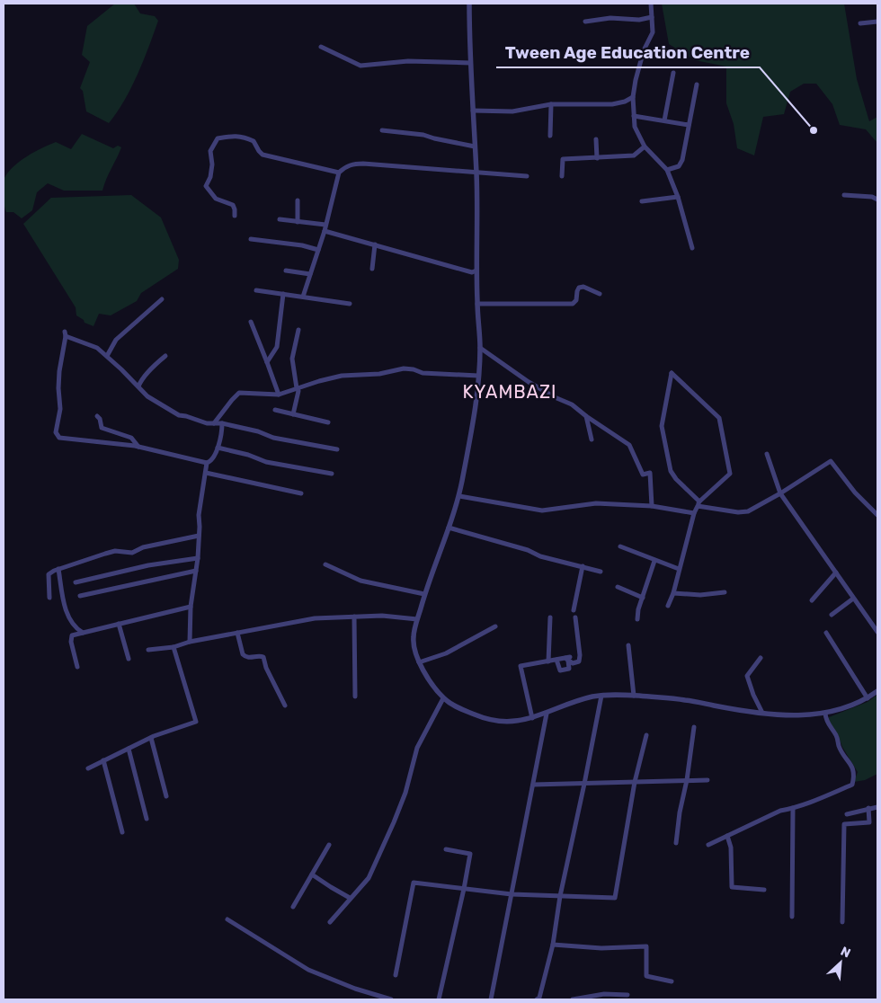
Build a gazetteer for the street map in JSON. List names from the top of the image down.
{
  "districts": ["KYAMBAZI"],
  "places": ["Tween Age Education Centre"],
  "north": "top right"
}
